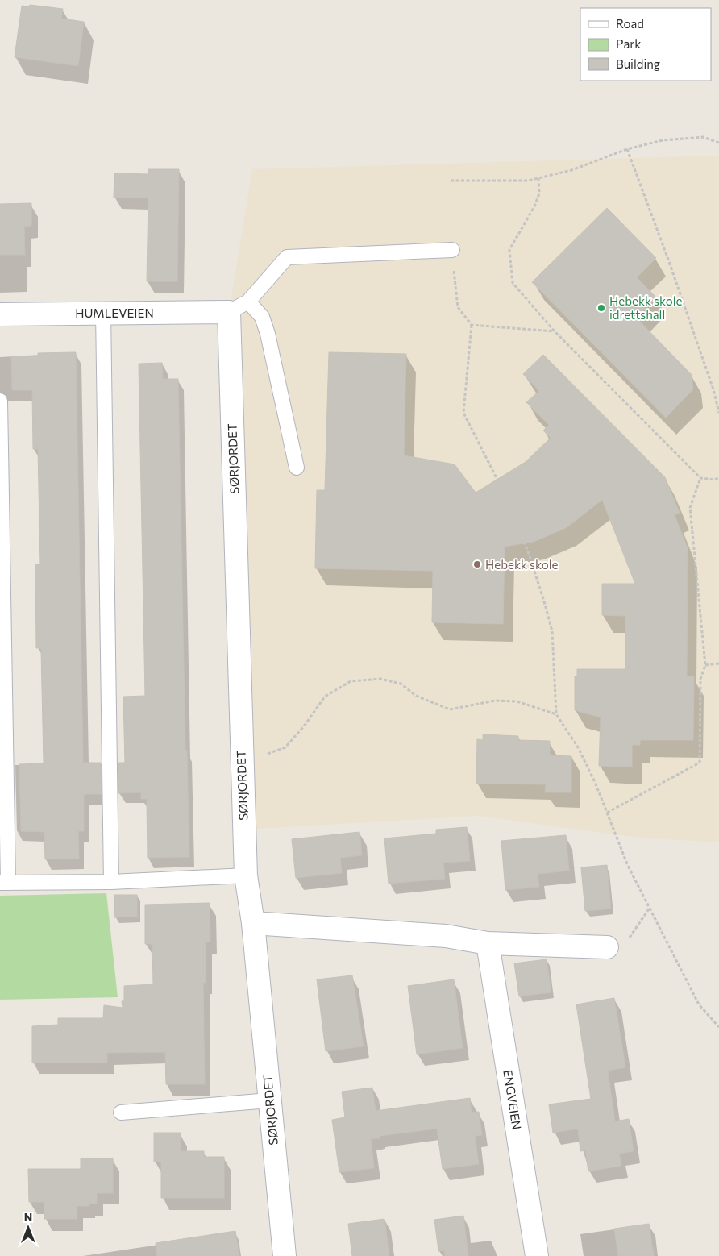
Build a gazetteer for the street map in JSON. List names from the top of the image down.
{
  "streets": {
    "street": ["HUMLEVEIEN", "SØRJORDET", "ENGVEIEN"]
  },
  "crossings": [
    ["HUMLEVEIEN", "SØRJORDET"]
  ],
  "places": ["Hebekk skole idrettshall", "Hebekk skole"],
  "legend": ["Road", "Park", "Building"],
  "north": "top"
}
